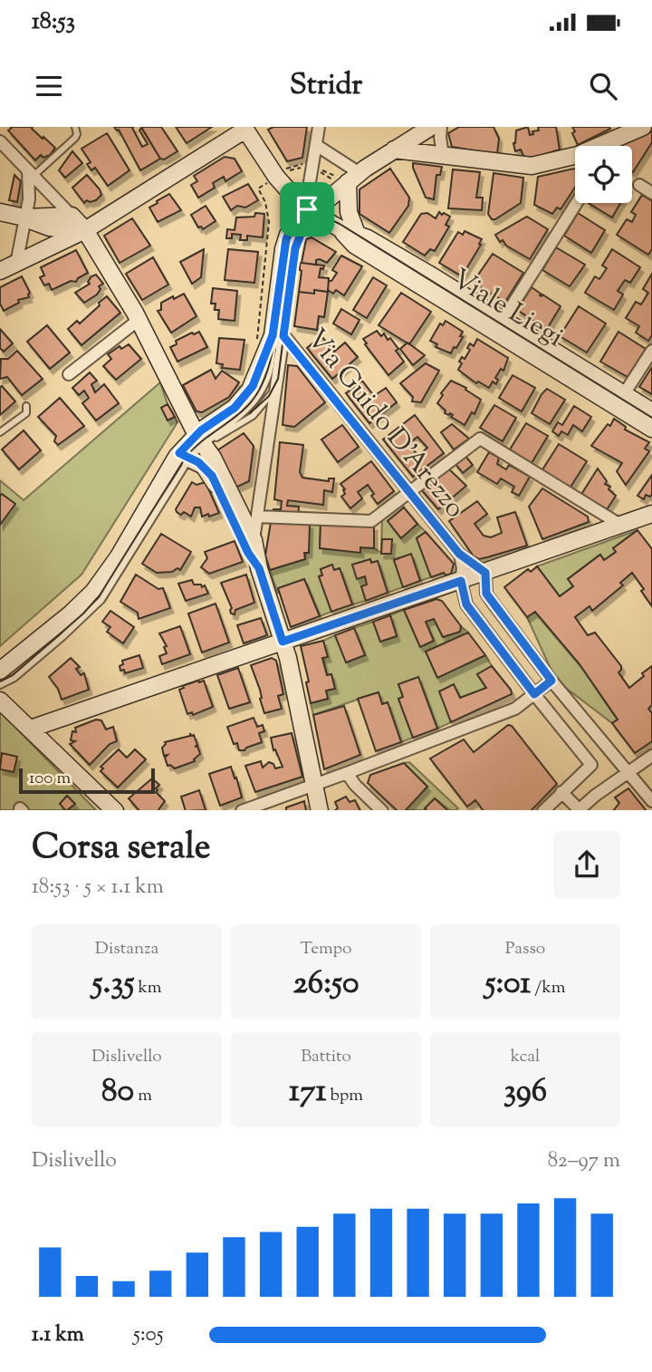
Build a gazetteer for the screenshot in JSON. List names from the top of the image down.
{
  "streets": {
    "street": ["Viale Liegi", "Via Guido D'Arezzo"]
  },
  "scale_bar": "100 m",
  "page": {
    "status": "18:53",
    "header": "Stridr",
    "scale": "100 m",
    "heading": ["Corsa serale", "18:53 · 5 × 1.1 km"],
    "stats": [
      ["Distanza", "5.35 km"],
      ["Tempo", "26:50"],
      ["Passo", "5:01 /km"],
      ["Dislivello", "80 m"],
      ["Battito", "171 bpm"],
      ["kcal", "396"]
    ],
    "chart": ["Dislivello", "82–97 m"],
    "list": [
      {
        "name": "1.1 km",
        "note": "5:05"
      }
    ]
  }
}
